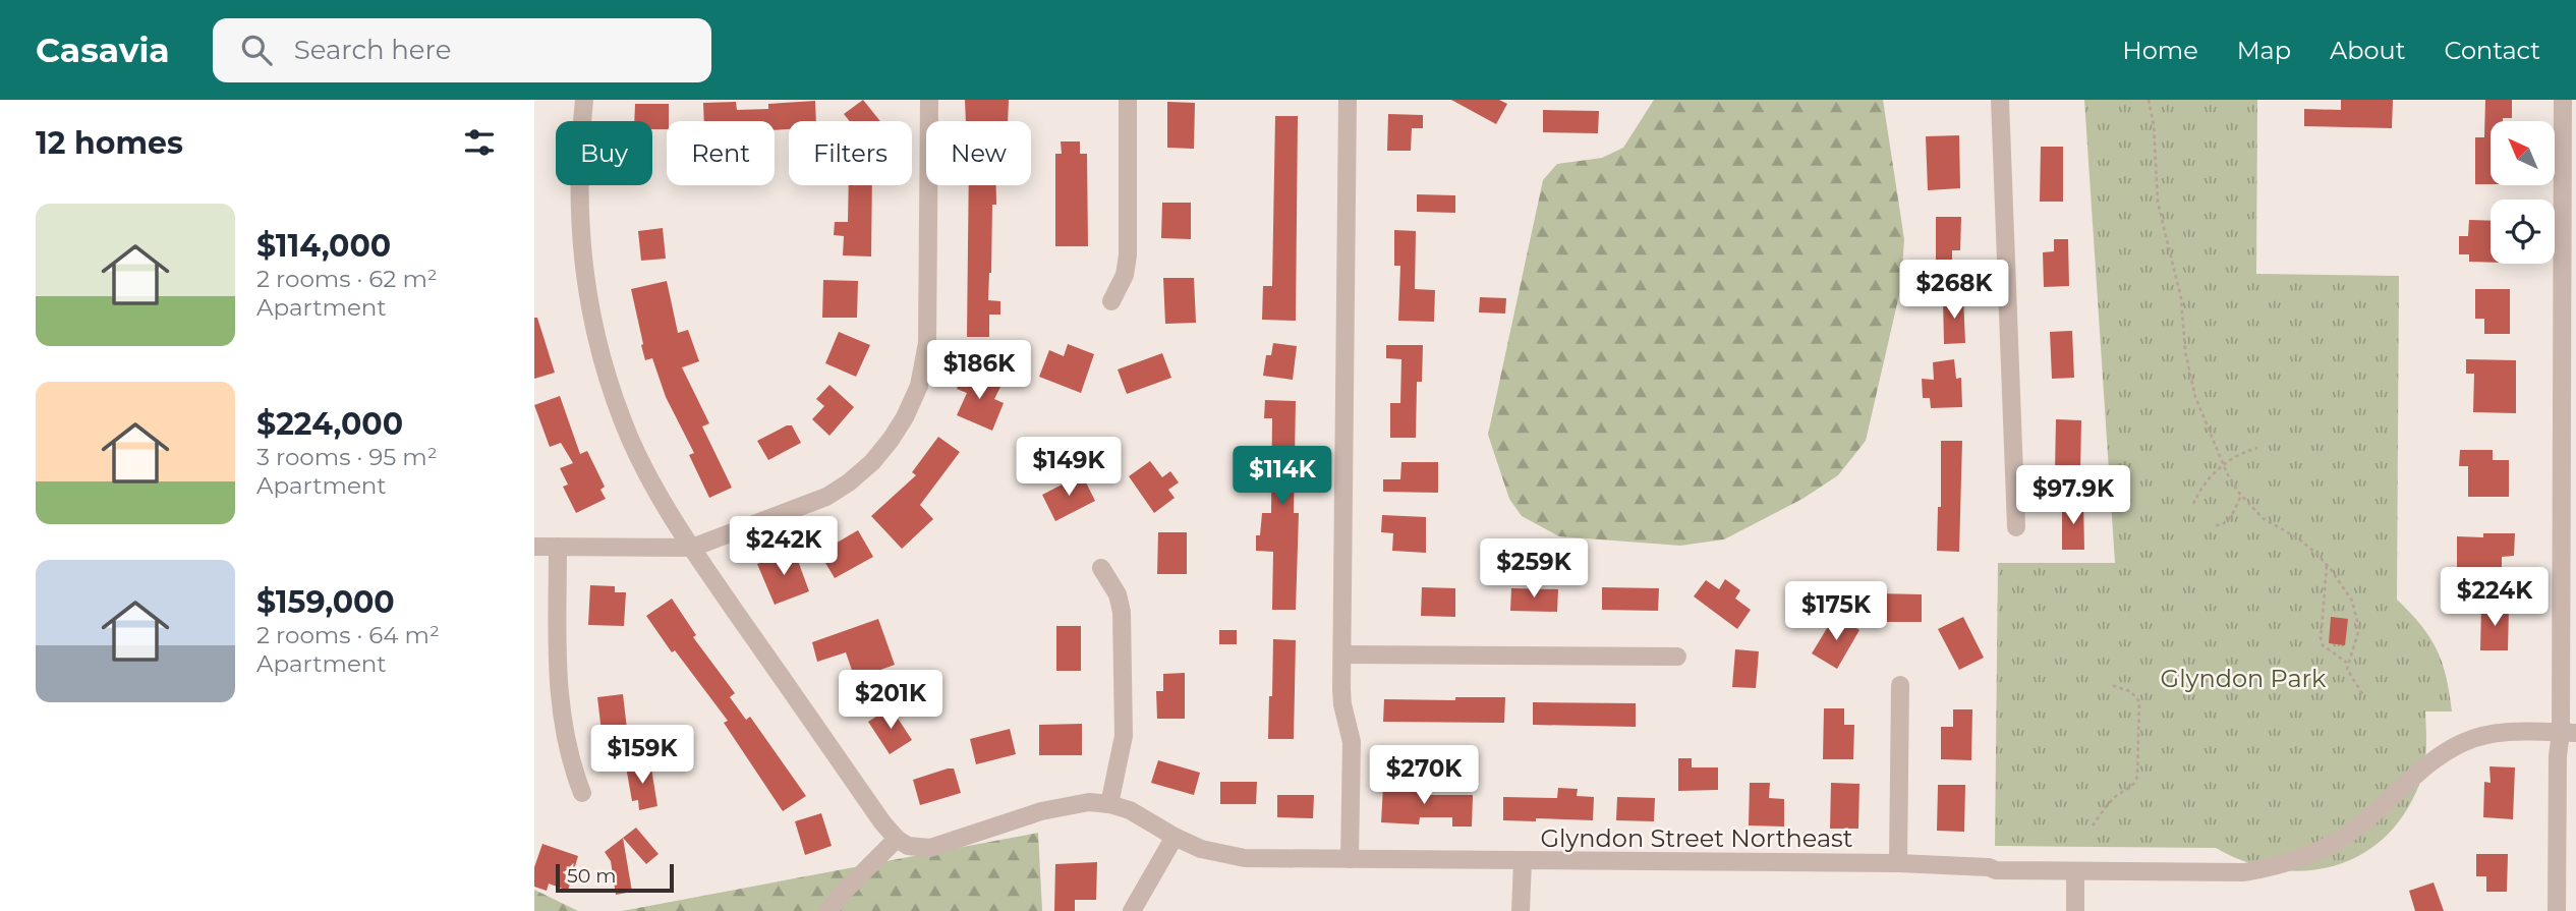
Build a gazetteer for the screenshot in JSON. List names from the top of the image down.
{
  "streets": {
    "street": ["Glyndon Street Northeast"]
  },
  "parks": ["Glyndon Park"],
  "scale_bar": "50 m",
  "north": "top left",
  "page": {
    "header": "Casavia",
    "search": "Search here",
    "nav": [
      "Home",
      "Map",
      "About",
      "Contact"
    ],
    "heading": "12 homes",
    "chip": [
      "Buy",
      "Rent",
      "Filters",
      "New"
    ],
    "list": [
      {
        "name": "$114,000",
        "note": "2 rooms · 62 m² · Apartment"
      },
      {
        "name": "$224,000",
        "note": "3 rooms · 95 m² · Apartment"
      },
      {
        "name": "$159,000",
        "note": "2 rooms · 64 m² · Apartment"
      }
    ],
    "price": [
      "$268K",
      "$186K",
      "$149K",
      "$114K",
      "$97.9K",
      "$242K",
      "$259K",
      "$224K",
      "$175K",
      "$201K",
      "$159K",
      "$270K"
    ],
    "scale": "50 m"
  }
}
